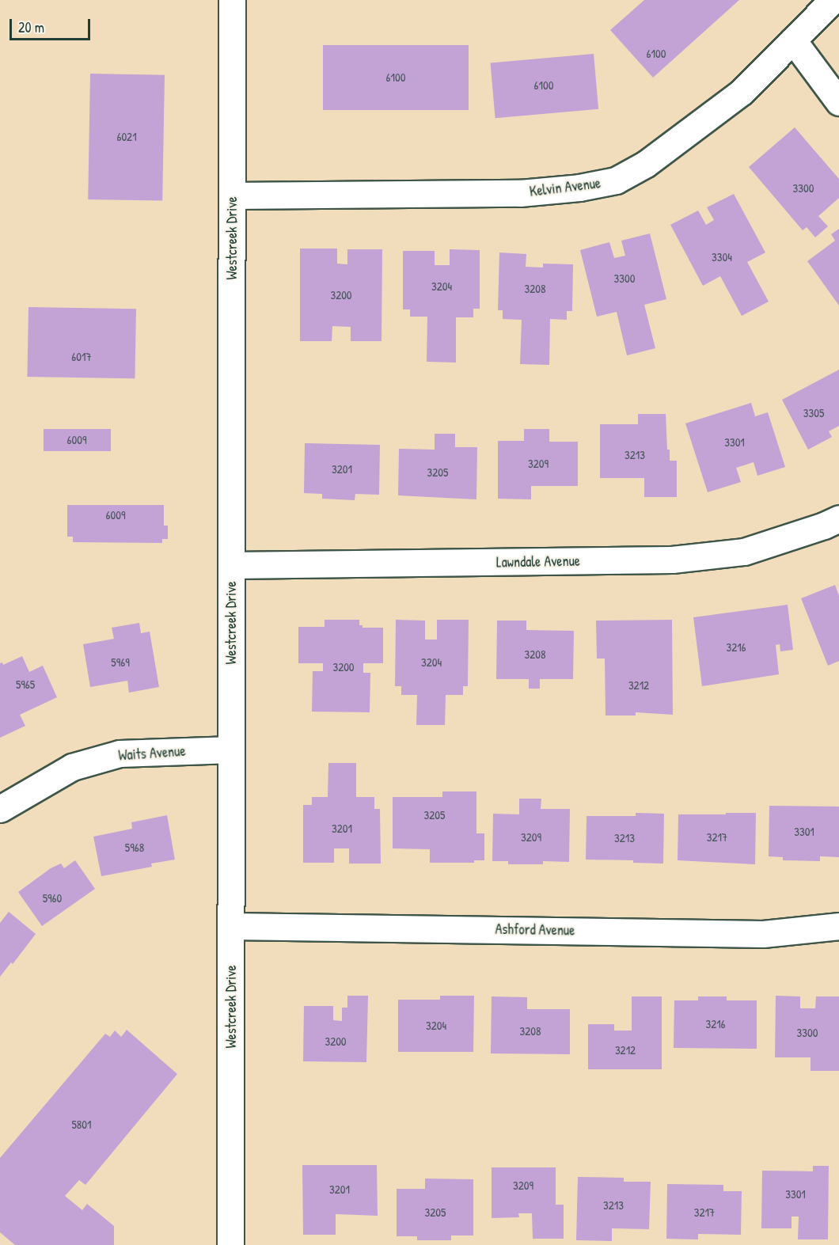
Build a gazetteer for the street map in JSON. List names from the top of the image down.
{
  "streets": {
    "street": [
      "Kelvin Avenue",
      "Westcreek Drive",
      "Lawndale Avenue",
      "Waits Avenue",
      "Ashford Avenue"
    ]
  },
  "crossings": [
    ["Kelvin Avenue", "Westcreek Drive"],
    ["Westcreek Drive", "Lawndale Avenue"],
    ["Westcreek Drive", "Waits Avenue"],
    ["Westcreek Drive", "Ashford Avenue"]
  ],
  "house_numbers": [
    "6100",
    "6100",
    "6100",
    "6021",
    "3300",
    "3304",
    "3300",
    "3204",
    "3208",
    "3200",
    "6017",
    "3305",
    "6009",
    "3301",
    "3213",
    "3209",
    "3201",
    "3205",
    "6009",
    "3216",
    "3208",
    "5969",
    "3204",
    "3200",
    "5965",
    "3212",
    "3205",
    "3201",
    "3301",
    "3209",
    "3217",
    "3213",
    "5968",
    "5960",
    "3216",
    "3204",
    "3208",
    "3300",
    "3200",
    "3212",
    "5801",
    "3209",
    "3201",
    "3301",
    "3213",
    "3205",
    "3217"
  ],
  "scale_bar": "20 m"
}
